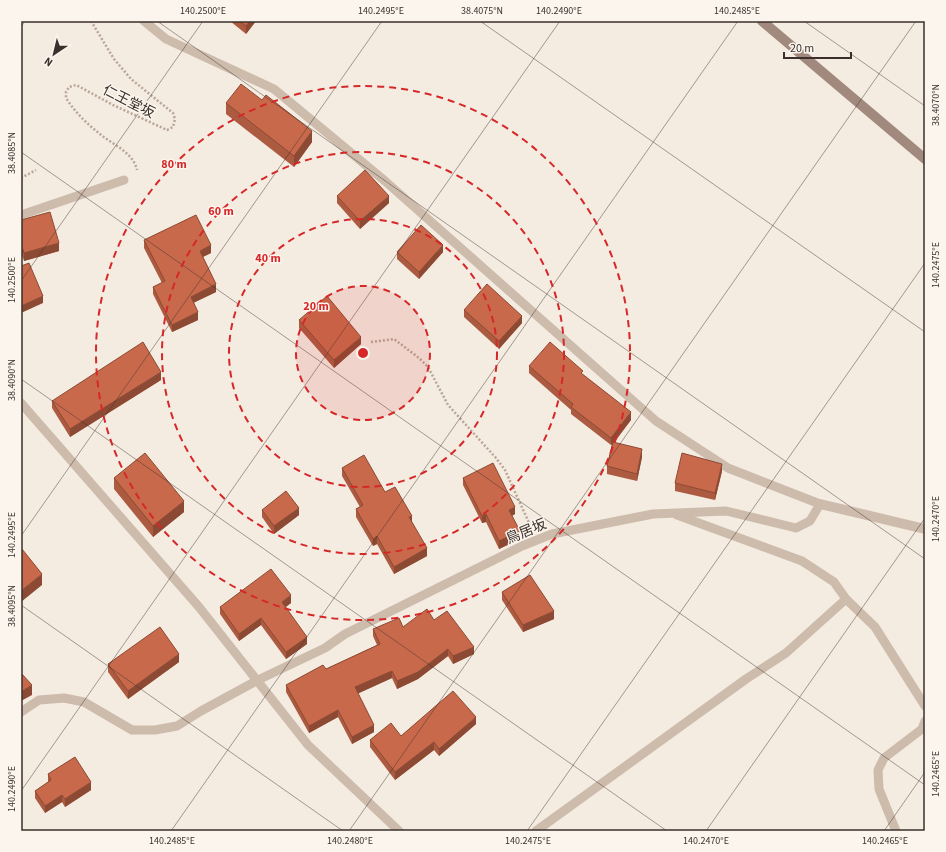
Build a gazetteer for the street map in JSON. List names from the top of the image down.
{
  "streets": {
    "lane": ["鳥居坂"],
    "path": ["仁王堂坂"]
  },
  "scale_bar": "20 m",
  "north": "bottom left",
  "coordinates": [
    "140.2500°E",
    "140.2495°E",
    "38.4075°N",
    "140.2490°E",
    "140.2485°E",
    "38.4070°N",
    "38.4085°N",
    "140.2475°E",
    "38.4090°N",
    "140.2470°E",
    "38.4095°N",
    "140.2465°E",
    "140.2480°E"
  ],
  "rings": [
    "80 m",
    "60 m",
    "40 m",
    "20 m"
  ]
}
